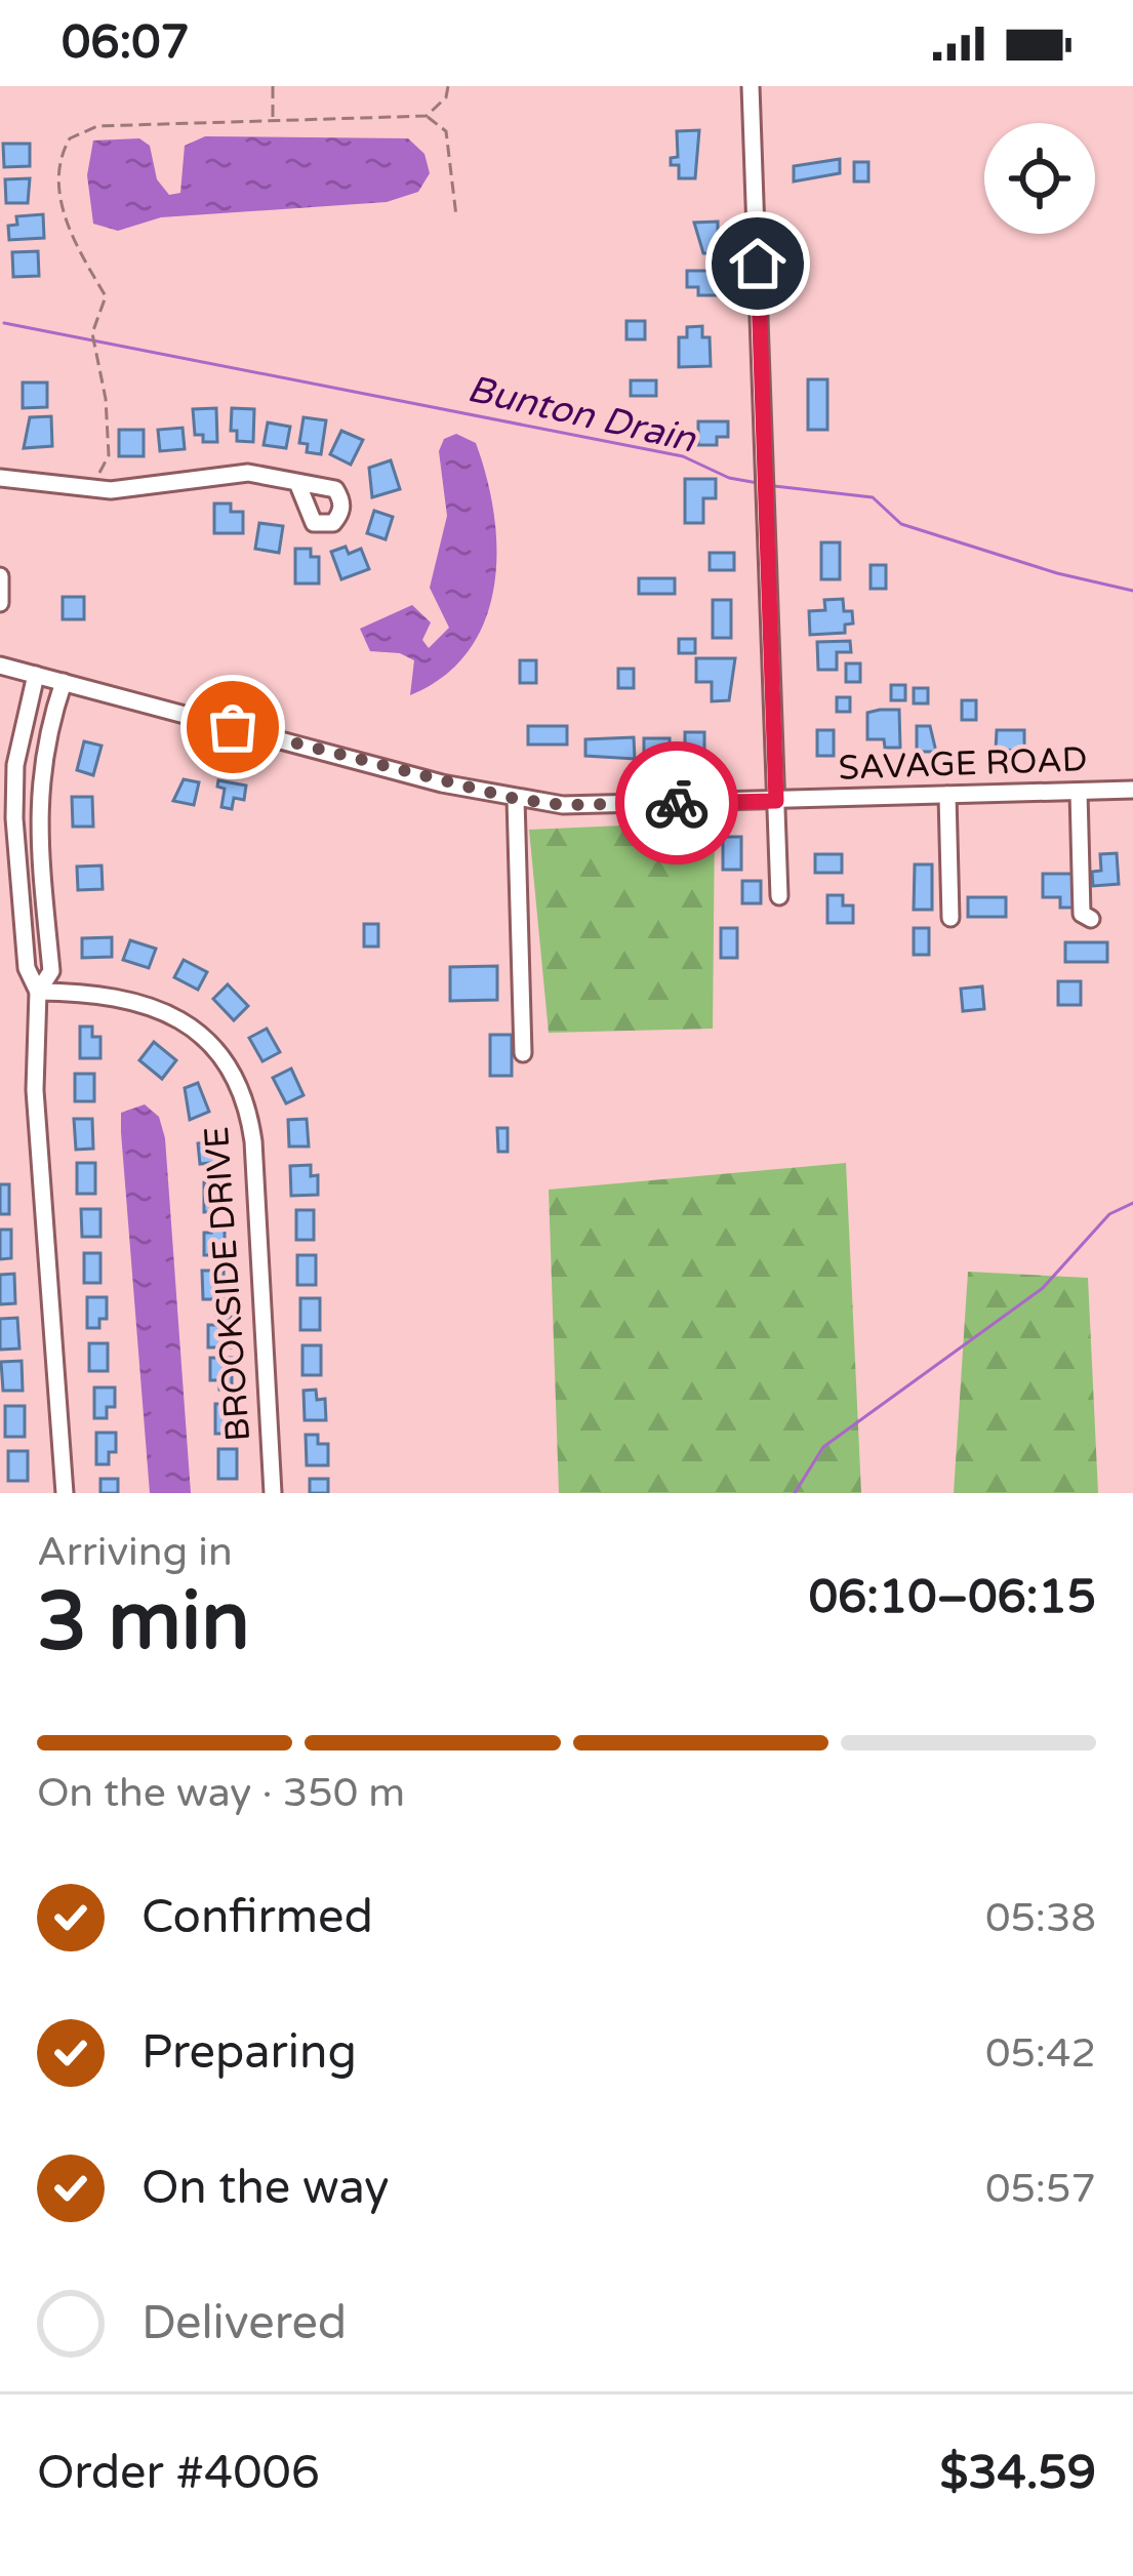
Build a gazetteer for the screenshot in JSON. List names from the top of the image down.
{
  "streets": {
    "street": ["SAVAGE ROAD", "BROOKSIDE DRIVE"]
  },
  "water": ["Bunton Drain"],
  "page": {
    "status": "06:07",
    "heading": ["3 min", "Arriving in", "06:10–06:15"],
    "panel": ["Order #4006", "$34.59"],
    "bar": "On the way · 350 m",
    "list": [
      ["Confirmed", "05:38"],
      ["Preparing", "05:42"],
      ["On the way", "05:57"],
      "Delivered"
    ]
  }
}
